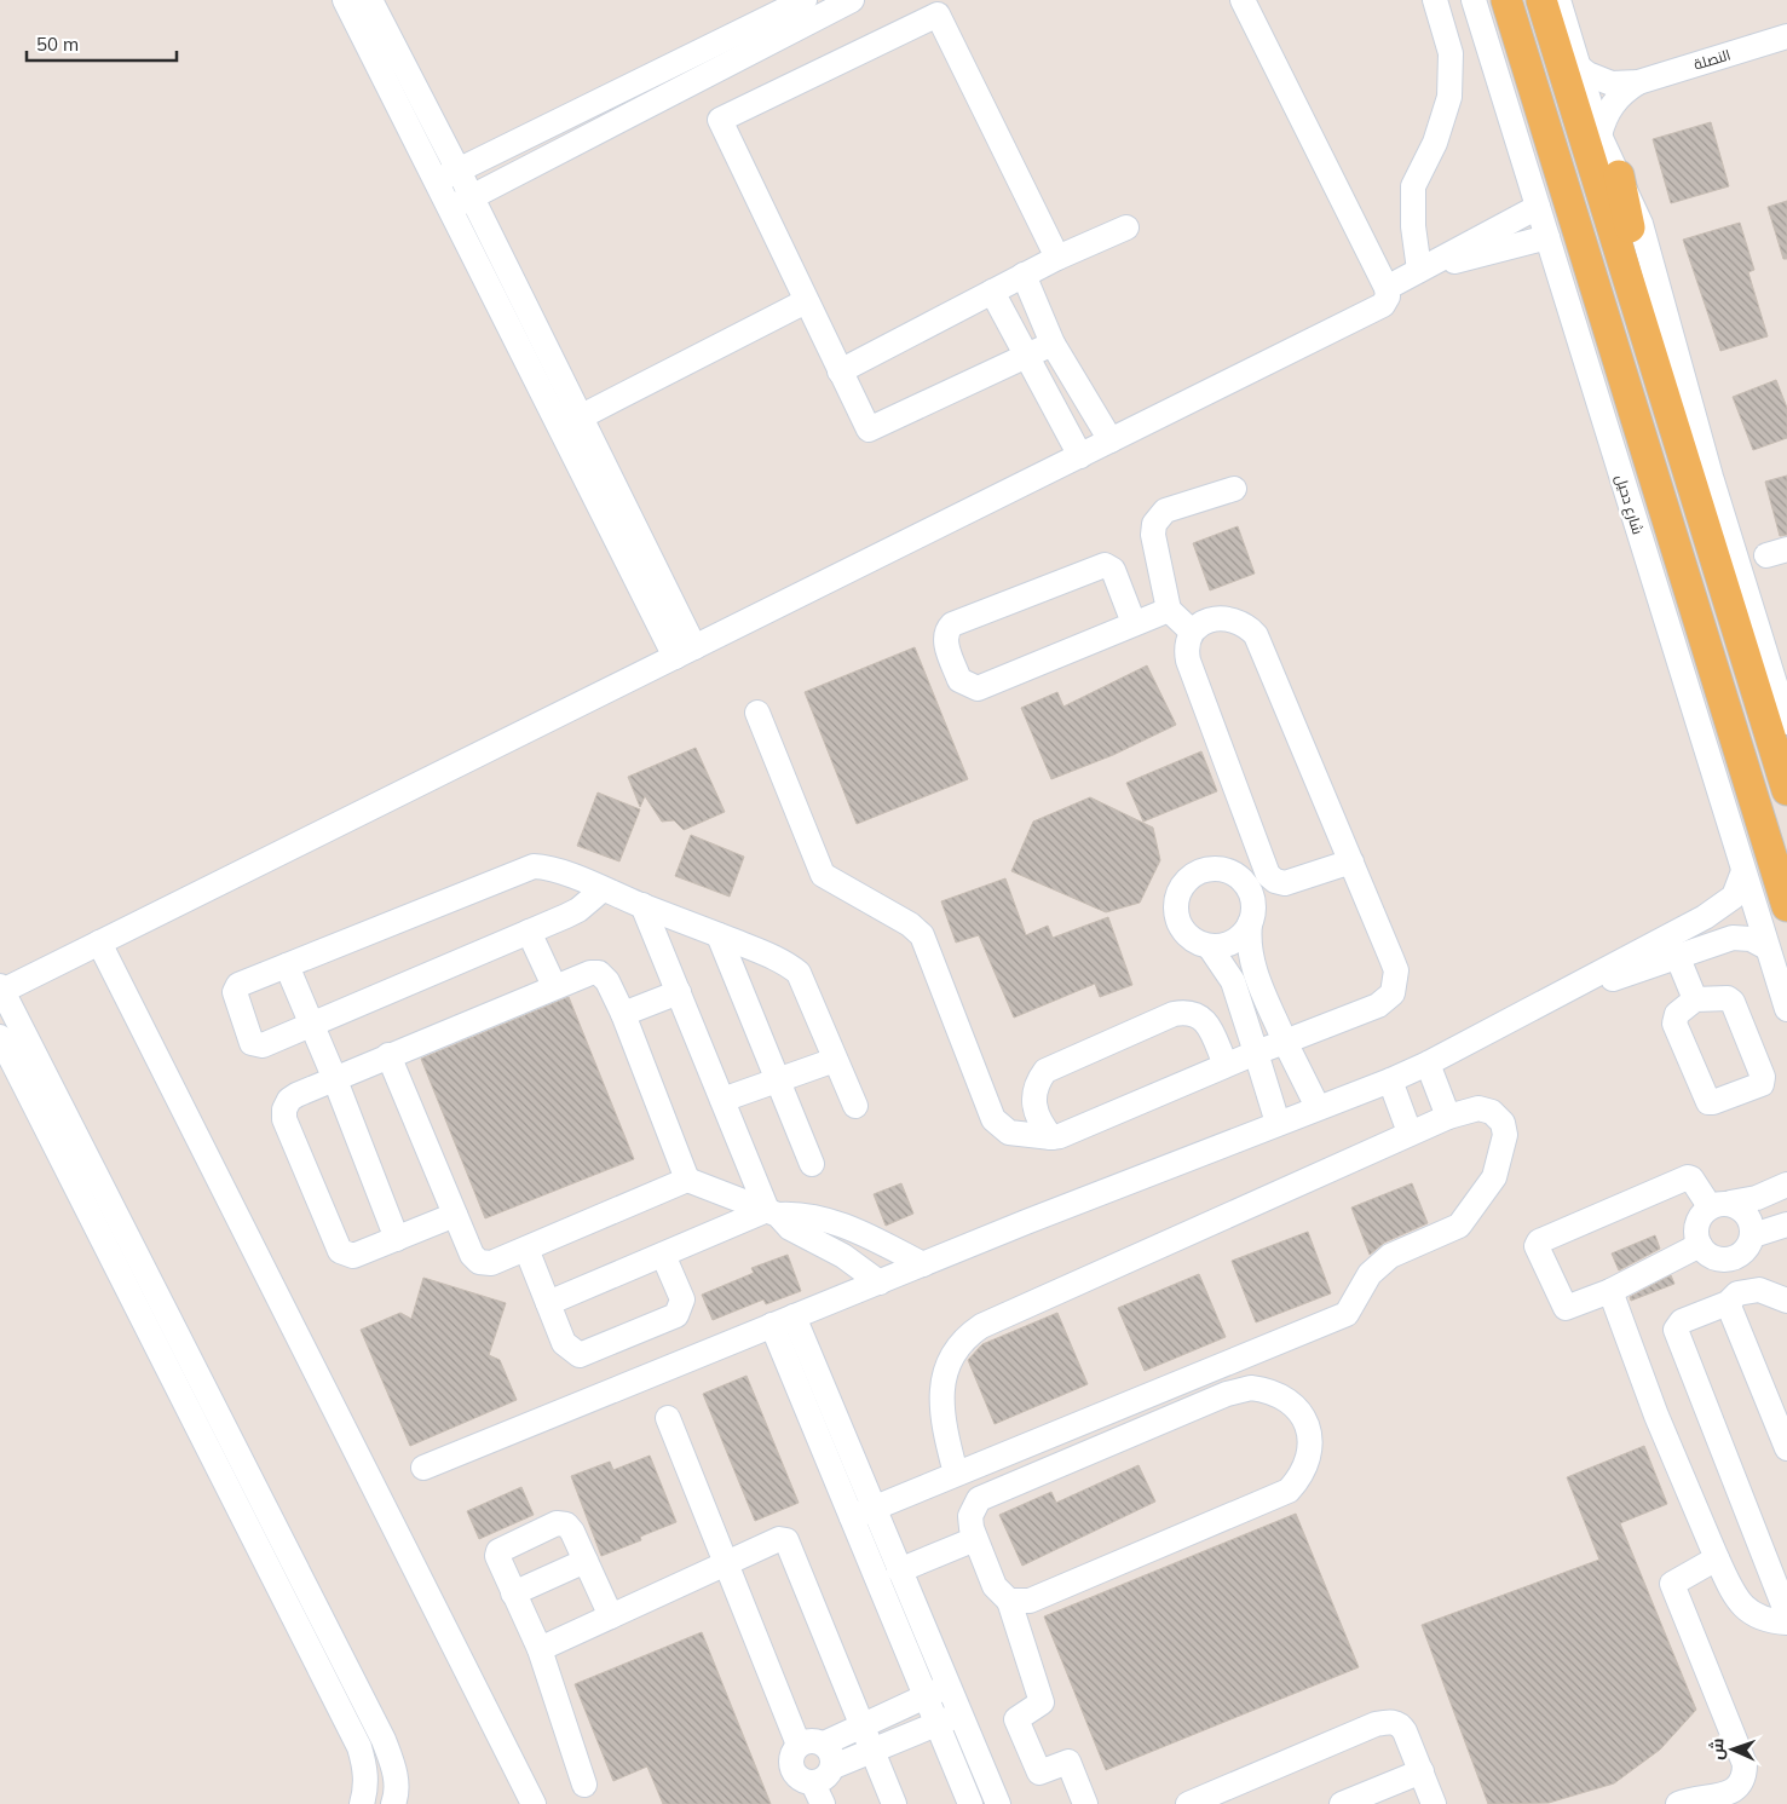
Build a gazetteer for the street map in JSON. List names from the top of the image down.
{
  "streets": {
    "street": ["النصلة", "شارع دحيل"]
  },
  "scale_bar": "50 m",
  "north": "left"
}
